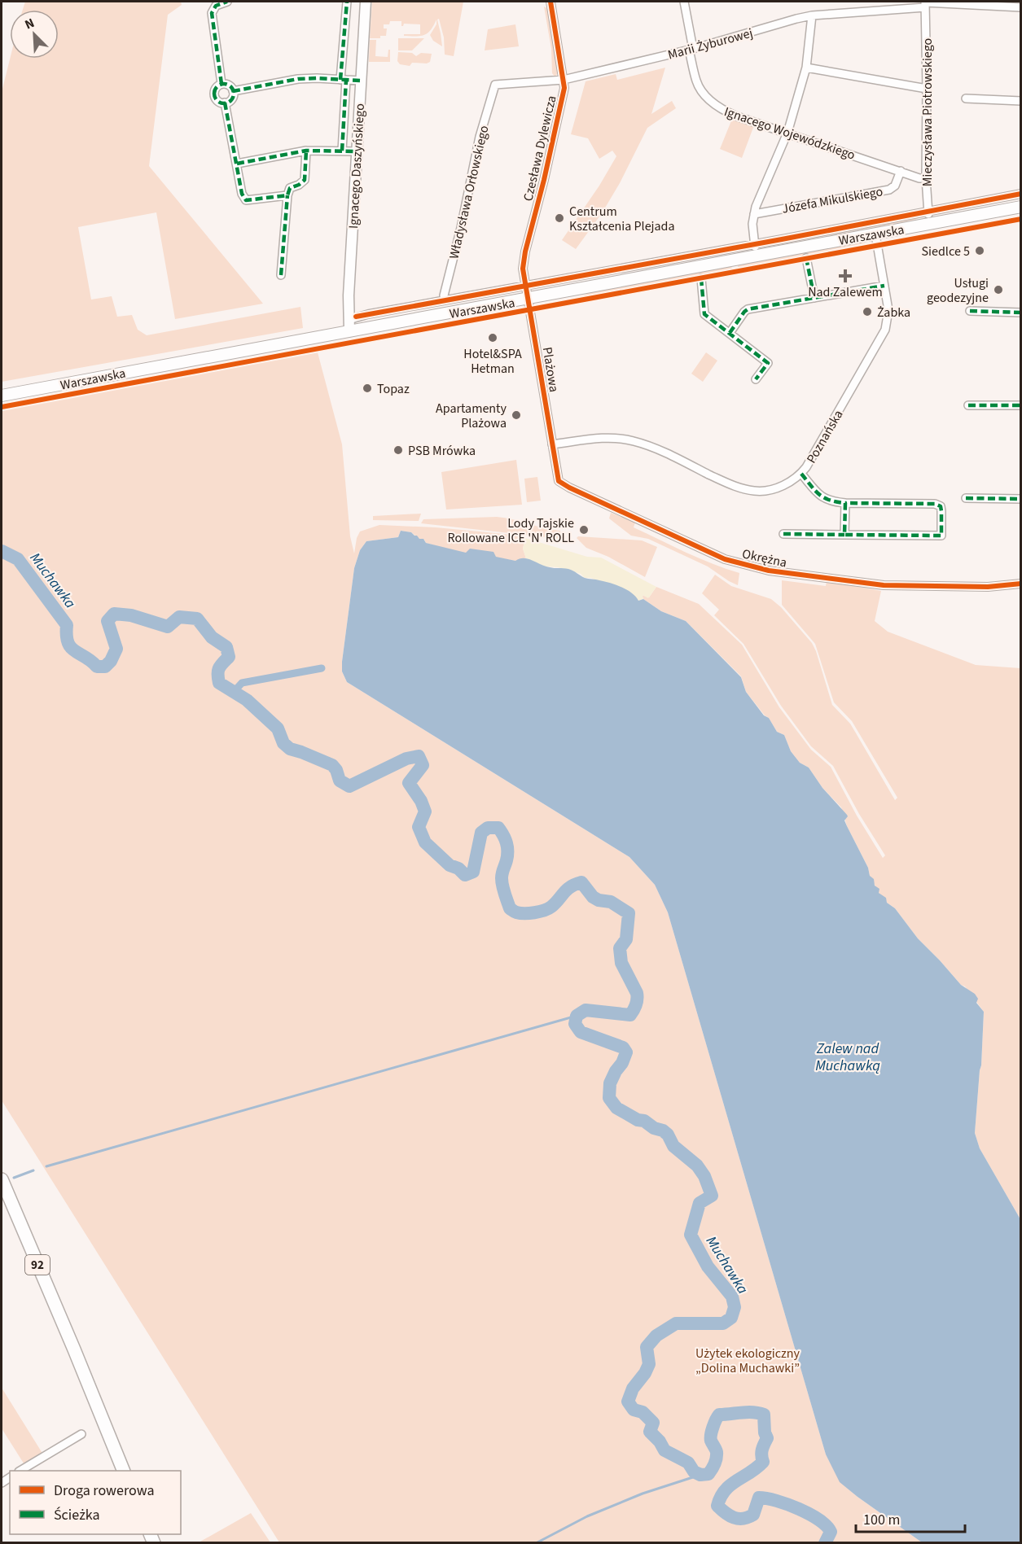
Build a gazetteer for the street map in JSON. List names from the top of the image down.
{
  "streets": {
    "main road": ["Warszawska", "92"],
    "street": [
      "Marii Żyburowej",
      "Mieczysława Piotrowskiego",
      "Ignacego Wojewódzkiego",
      "Czesława Dylewicza",
      "Ignacego Daszyńskiego",
      "Władysława Orłowskiego",
      "Józefa Mikulskiego",
      "Plażowa",
      "Poznańska",
      "Okrężna"
    ]
  },
  "crossings": [
    ["Marii Żyburowej", "Mieczysława Piotrowskiego"],
    ["Marii Żyburowej", "Ignacego Wojewódzkiego"],
    ["Marii Żyburowej", "Czesława Dylewicza"],
    ["Marii Żyburowej", "Władysława Orłowskiego"],
    ["Mieczysława Piotrowskiego", "Ignacego Wojewódzkiego"],
    ["Mieczysława Piotrowskiego", "Warszawska"],
    ["Ignacego Wojewódzkiego", "Józefa Mikulskiego"],
    ["Czesława Dylewicza", "Warszawska"],
    ["Czesława Dylewicza", "Plażowa"],
    ["Ignacego Daszyńskiego", "Warszawska"],
    ["Warszawska", "Plażowa"],
    ["Warszawska", "Poznańska"],
    ["Plażowa", "Poznańska"],
    ["Plażowa", "Okrężna"],
    ["Poznańska", "Okrężna"]
  ],
  "water": ["Muchawka", "Zalew nad Muchawką"],
  "parks": ["Użytek ekologiczny „Dolina Muchawki”"],
  "places": {
    "other": [
      "Centrum Kształcenia Plejada",
      "Siedlce 5",
      "Usługi geodezyjne",
      "Żabka",
      "Hotel&SPA Hetman",
      "Topaz",
      "Apartamenty Plażowa",
      "PSB Mrówka",
      "Lody Tajskie Rollowane ICE 'N' ROLL"
    ],
    "health": ["Nad Zalewem"]
  },
  "legend": ["Droga rowerowa", "Ścieżka"],
  "scale_bar": "100 m",
  "north": "top left"
}
